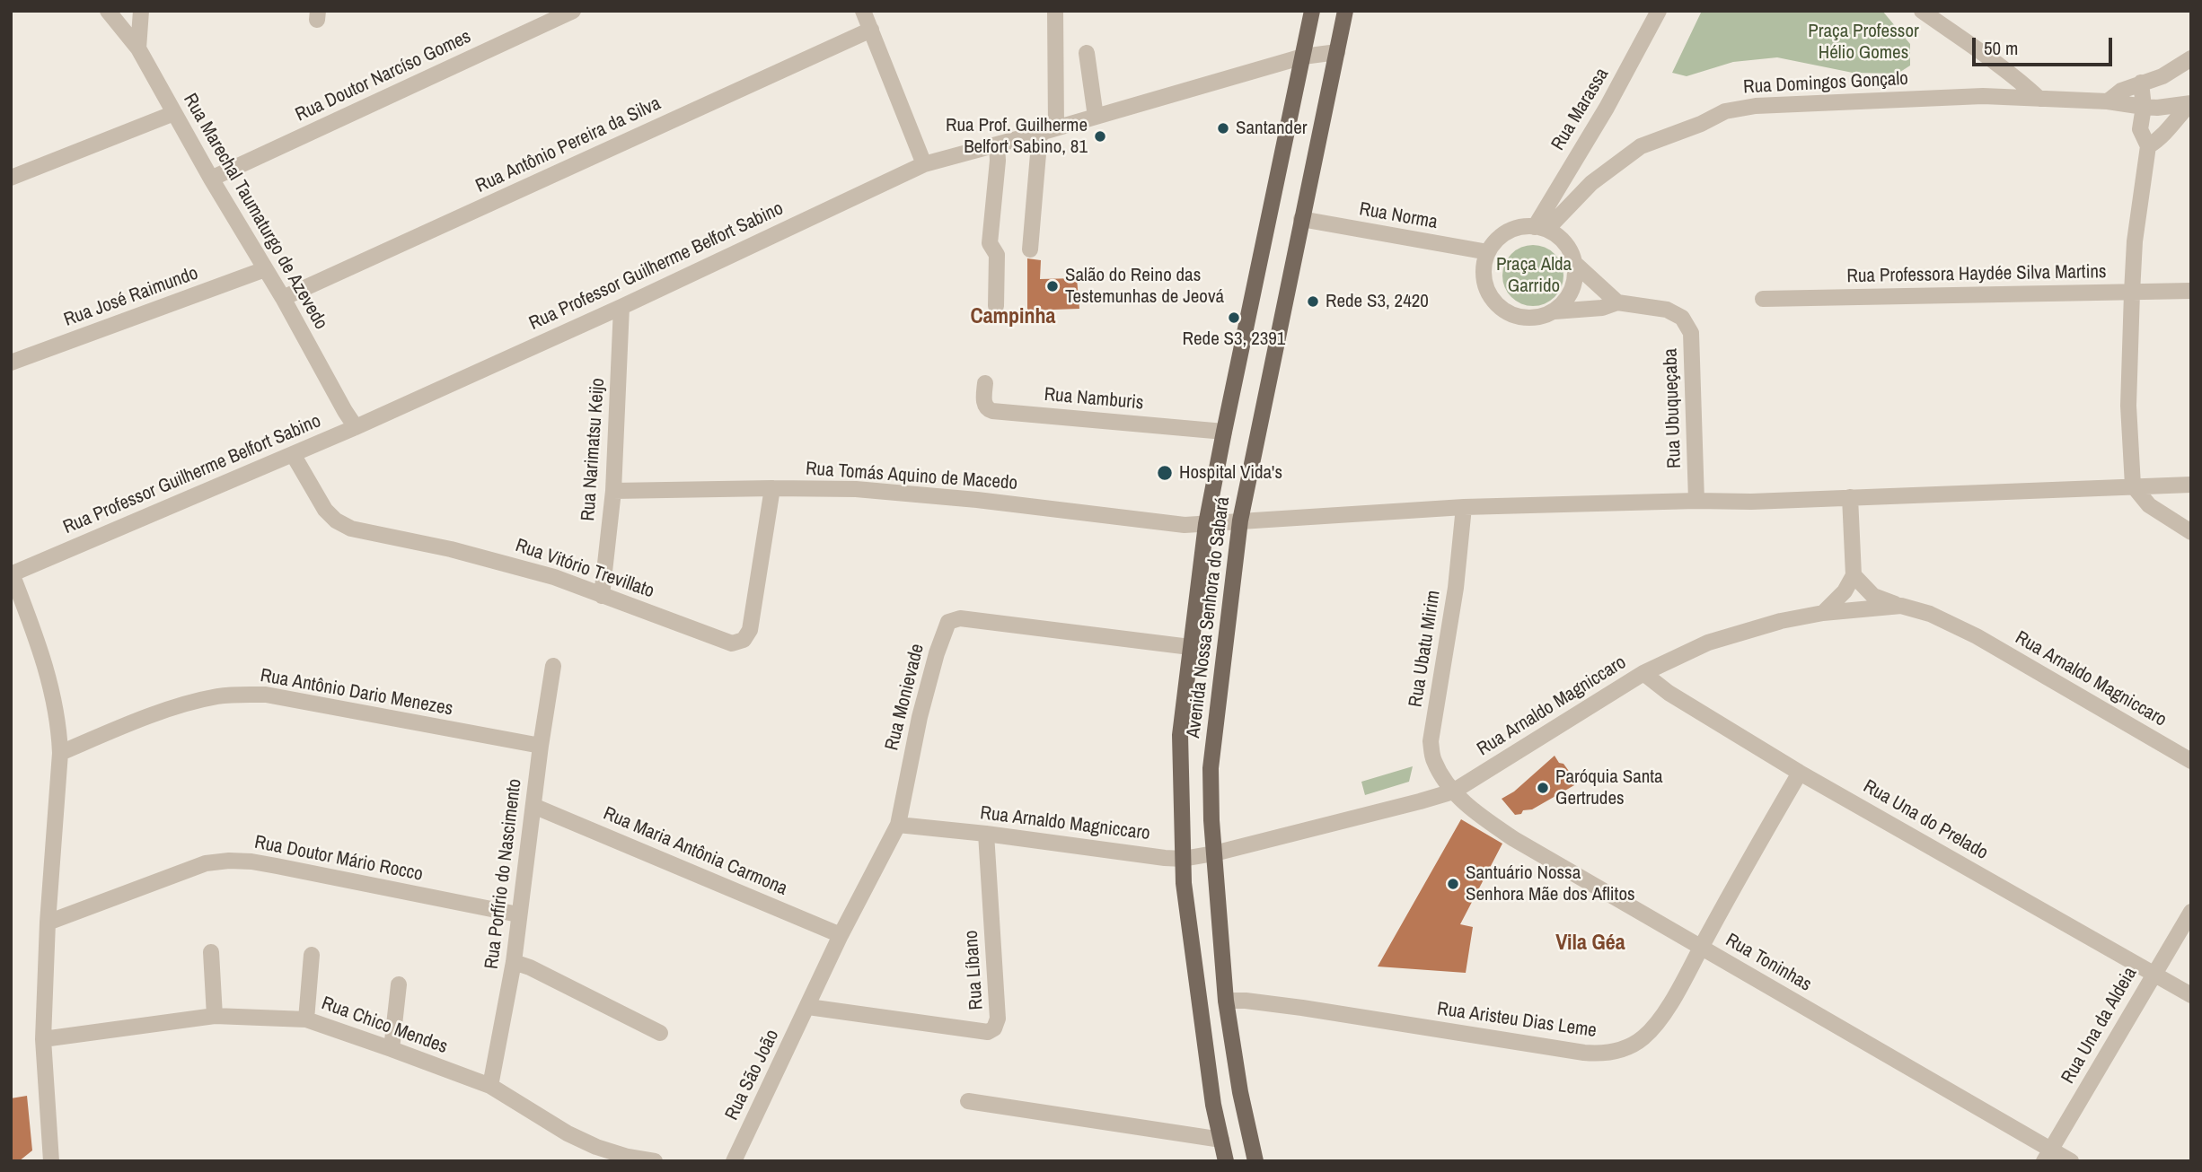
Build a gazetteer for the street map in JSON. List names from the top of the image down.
{
  "streets": {
    "main road": ["Avenida Nossa Senhora do Sabará"],
    "street": [
      "Rua Doutor Narcíso Gomes",
      "Rua Domingos Gonçalo",
      "Rua Marassa",
      "Rua Antônio Pereira da Silva",
      "Rua Marechal Taumaturgo de Azevedo",
      "Rua Norma",
      "Rua Professor Guilherme Belfort Sabino",
      "Rua Professora Haydée Silva Martins",
      "Rua José Raimundo",
      "Rua Namburis",
      "Rua Ubuqueçaba",
      "Rua Narimatsu Keijo",
      "Rua Tomás Aquino de Macedo",
      "Rua Vitório Trevillato",
      "Rua Ubatu Mirim",
      "Rua Arnaldo Magniccaro",
      "Rua Antônio Dario Menezes",
      "Rua Monievade",
      "Rua Una do Prelado",
      "Rua Maria Antônia Carmona",
      "Rua Doutor Mário Rocco",
      "Rua Porfírio do Nascimento",
      "Rua Toninhas",
      "Rua Líbano",
      "Rua Aristeu Dias Leme",
      "Rua Chico Mendes",
      "Rua Una da Aldeia",
      "Rua São João"
    ]
  },
  "crossings": [
    ["Rua Doutor Narcíso Gomes", "Rua Marechal Taumaturgo de Azevedo"],
    ["Rua Domingos Gonçalo", "Rua Marassa"],
    ["Rua Domingos Gonçalo", "Rua Norma"],
    ["Rua Marassa", "Rua Norma"],
    ["Rua Antônio Pereira da Silva", "Rua Marechal Taumaturgo de Azevedo"],
    ["Rua Marechal Taumaturgo de Azevedo", "Rua Professor Guilherme Belfort Sabino"],
    ["Rua Marechal Taumaturgo de Azevedo", "Rua José Raimundo"],
    ["Rua Norma", "Avenida Nossa Senhora do Sabará"],
    ["Rua Professor Guilherme Belfort Sabino", "Rua Narimatsu Keijo"],
    ["Rua Professor Guilherme Belfort Sabino", "Rua Vitório Trevillato"],
    ["Rua Professor Guilherme Belfort Sabino", "Avenida Nossa Senhora do Sabará"],
    ["Rua Namburis", "Avenida Nossa Senhora do Sabará"],
    ["Rua Ubuqueçaba", "Rua Tomás Aquino de Macedo"],
    ["Rua Narimatsu Keijo", "Rua Tomás Aquino de Macedo"],
    ["Rua Narimatsu Keijo", "Rua Vitório Trevillato"],
    ["Rua Tomás Aquino de Macedo", "Rua Vitório Trevillato"],
    ["Rua Tomás Aquino de Macedo", "Avenida Nossa Senhora do Sabará"],
    ["Rua Tomás Aquino de Macedo", "Rua Ubatu Mirim"],
    ["Avenida Nossa Senhora do Sabará", "Rua Arnaldo Magniccaro"],
    ["Avenida Nossa Senhora do Sabará", "Rua Monievade"],
    ["Avenida Nossa Senhora do Sabará", "Rua Aristeu Dias Leme"],
    ["Rua Ubatu Mirim", "Rua Arnaldo Magniccaro"],
    ["Rua Ubatu Mirim", "Rua Toninhas"],
    ["Rua Arnaldo Magniccaro", "Rua Monievade"],
    ["Rua Arnaldo Magniccaro", "Rua Una do Prelado"],
    ["Rua Arnaldo Magniccaro", "Rua Toninhas"],
    ["Rua Arnaldo Magniccaro", "Rua Líbano"],
    ["Rua Antônio Dario Menezes", "Rua Porfírio do Nascimento"],
    ["Rua Monievade", "Rua Maria Antônia Carmona"],
    ["Rua Monievade", "Rua Líbano"],
    ["Rua Monievade", "Rua São João"],
    ["Rua Una do Prelado", "Rua Aristeu Dias Leme"],
    ["Rua Una do Prelado", "Rua Una da Aldeia"],
    ["Rua Maria Antônia Carmona", "Rua Porfírio do Nascimento"],
    ["Rua Doutor Mário Rocco", "Rua Porfírio do Nascimento"],
    ["Rua Porfírio do Nascimento", "Rua Chico Mendes"],
    ["Rua Toninhas", "Rua Aristeu Dias Leme"],
    ["Rua Toninhas", "Rua Una da Aldeia"],
    ["Rua Líbano", "Rua São João"]
  ],
  "districts": ["Campinha", "Vila Géa"],
  "parks": ["Praça Professor Hélio Gomes", "Praça Alda Garrido"],
  "places": [
    "Santander",
    "Rua Prof. Guilherme Belfort Sabino, 81",
    "Salão do Reino das Testemunhas de Jeová",
    "Rede S3, 2420",
    "Rede S3, 2391",
    "Hospital Vida's",
    "Paróquia Santa Gertrudes",
    "Santuário Nossa Senhora Mãe dos Aflitos"
  ],
  "scale_bar": "50 m"
}
